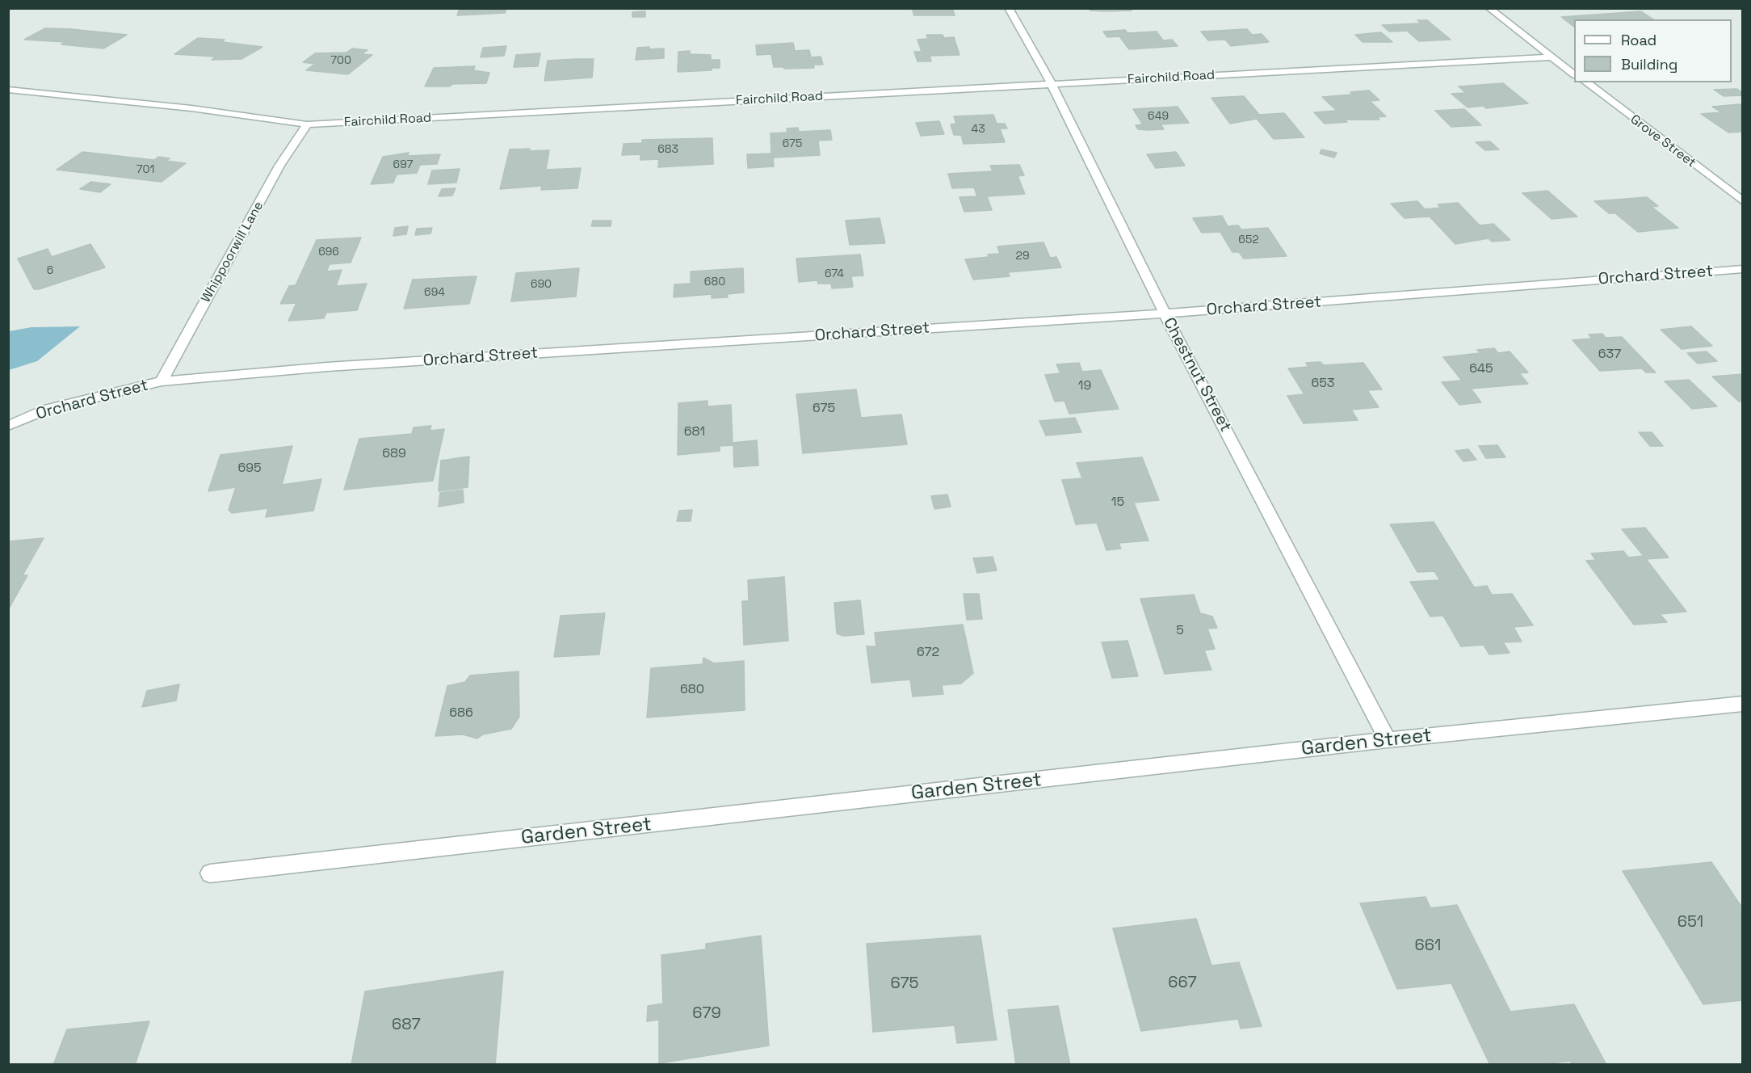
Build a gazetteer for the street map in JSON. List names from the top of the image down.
{
  "streets": {
    "street": [
      "Fairchild Road",
      "Grove Street",
      "Whippoorwill Lane",
      "Orchard Street",
      "Chestnut Street",
      "Garden Street"
    ]
  },
  "crossings": [
    ["Fairchild Road", "Whippoorwill Lane"],
    ["Fairchild Road", "Chestnut Street"],
    ["Whippoorwill Lane", "Orchard Street"],
    ["Orchard Street", "Chestnut Street"],
    ["Chestnut Street", "Garden Street"]
  ],
  "house_numbers": [
    "700",
    "649",
    "43",
    "675",
    "683",
    "697",
    "701",
    "652",
    "696",
    "29",
    "6",
    "674",
    "680",
    "690",
    "694",
    "637",
    "645",
    "653",
    "19",
    "675",
    "681",
    "689",
    "695",
    "15",
    "5",
    "672",
    "680",
    "686",
    "651",
    "661",
    "667",
    "675",
    "679",
    "687"
  ],
  "legend": ["Road", "Building"]
}
